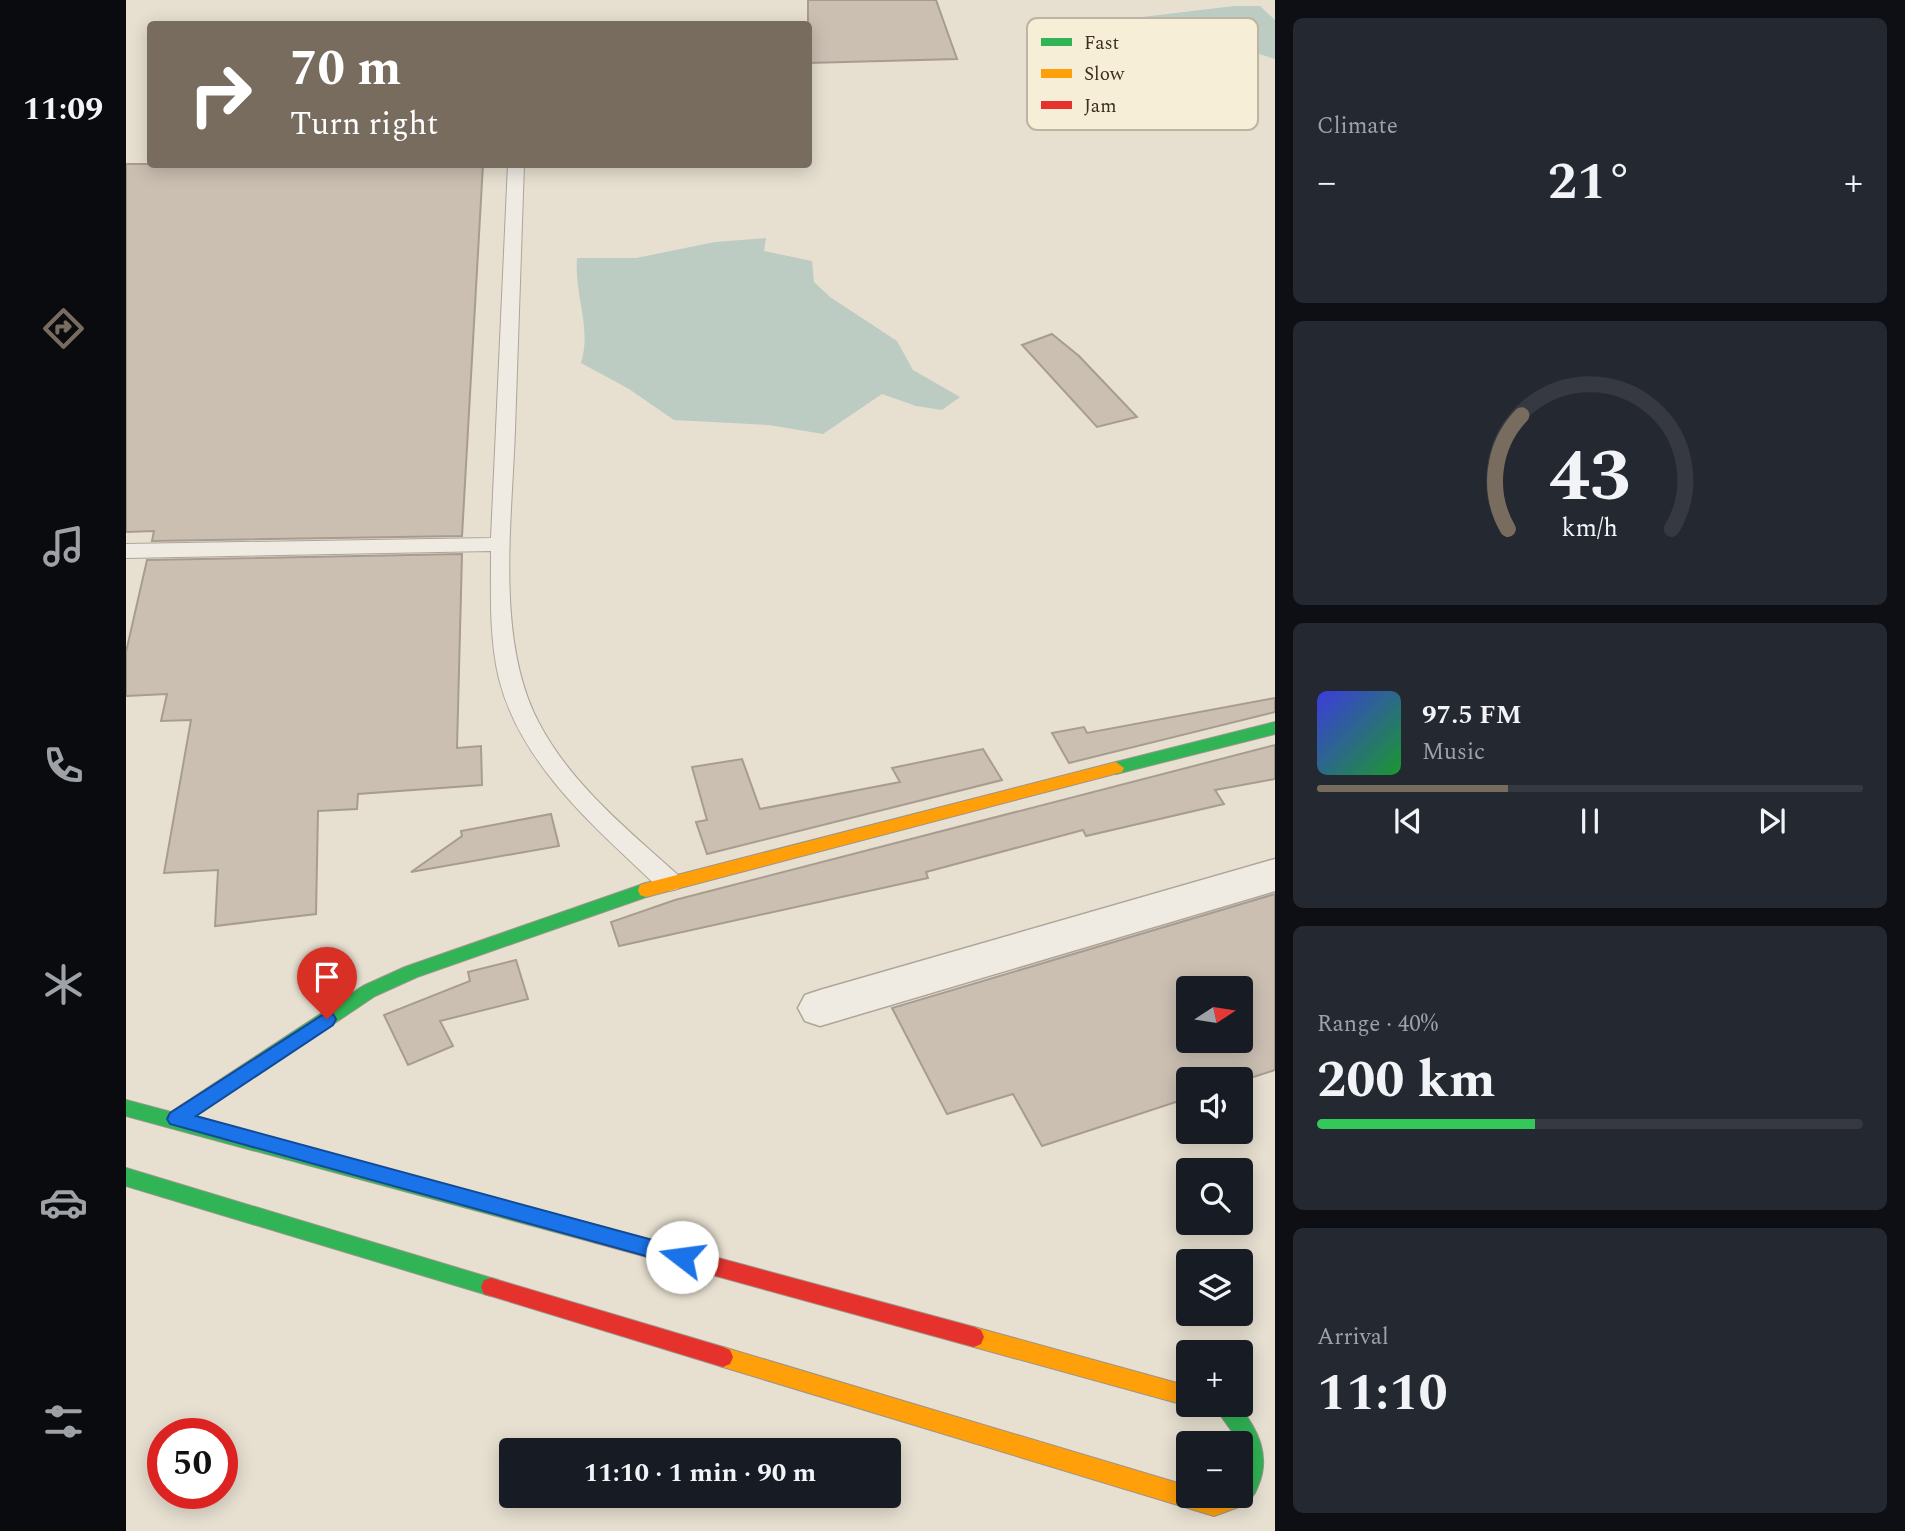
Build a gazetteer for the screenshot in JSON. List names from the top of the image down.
{
  "legend": ["Fast", "Slow", "Jam"],
  "north": "right",
  "page": {
    "tabs": "11:09",
    "tile": [
      "Climate",
      ["Range · 40%", "200 km"],
      ["Arrival", "11:10"]
    ],
    "turn": ["70 m", "Turn right"],
    "heat": ["−", "21°", "+"],
    "song": ["97.5 FM", "Music"],
    "map_buttons": ["+", "−"],
    "limit": "50",
    "trip": "11:10 · 1 min · 90 m",
    "gauge": ["43", "km/h"]
  }
}
